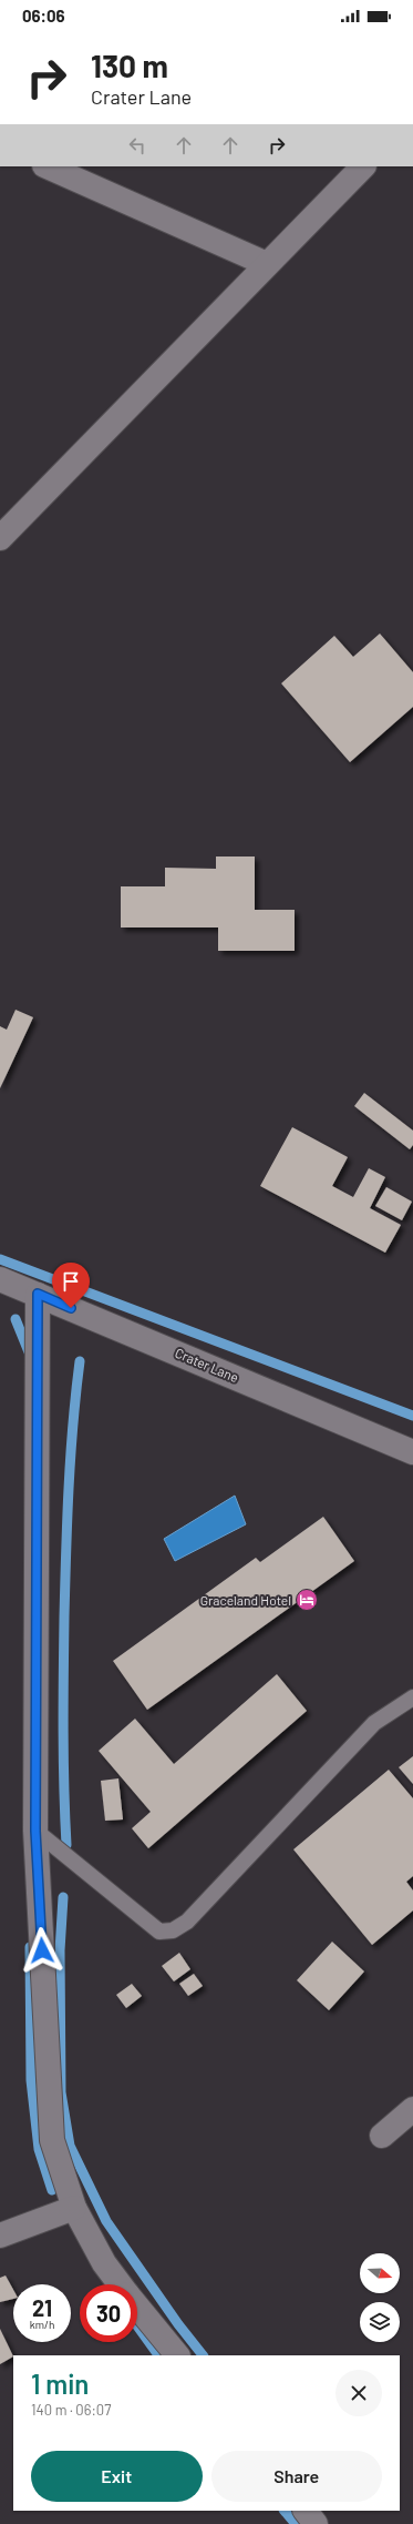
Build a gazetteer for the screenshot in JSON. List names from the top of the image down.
{
  "streets": {
    "street": ["Crater Lane"]
  },
  "places": {
    "hotel": ["Graceland Hotel"]
  },
  "north": "right",
  "page": {
    "status": "06:06",
    "turn": ["130 m", "Crater Lane"],
    "speed": "21 km/h",
    "limit": "30",
    "heading": ["1 min", "140 m · 06:07"],
    "buttons": ["Exit", "Share"]
  }
}
